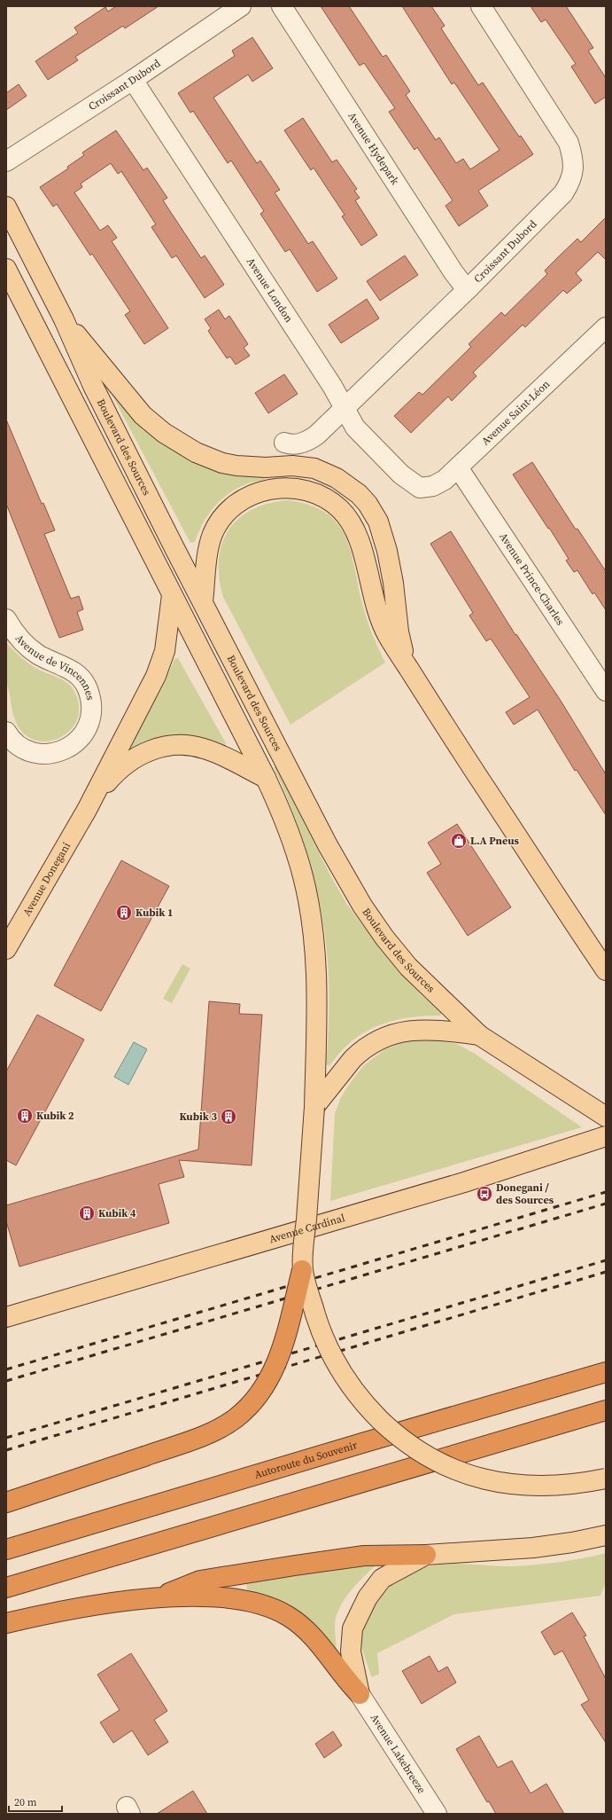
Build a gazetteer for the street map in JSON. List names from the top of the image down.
{
  "streets": {
    "highway": ["Autoroute du Souvenir"],
    "main road": ["Boulevard des Sources", "Avenue Donegani", "Avenue Cardinal"],
    "street": [
      "Croissant Dubord",
      "Avenue Hydepark",
      "Avenue London",
      "Avenue Saint-Léon",
      "Avenue Prince-Charles",
      "Avenue de Vincennes",
      "Avenue Lakebreeze"
    ]
  },
  "crossings": [
    ["Croissant Dubord", "Avenue Hydepark"],
    ["Croissant Dubord", "Avenue London"],
    ["Avenue London", "Avenue Saint-Léon"],
    ["Avenue Saint-Léon", "Avenue Prince-Charles"]
  ],
  "places": {
    "shop": ["L.A Pneus"],
    "building": [
      "Kubik 1",
      "Kubik 2",
      "Kubik 3",
      "Kubik 4"
    ],
    "bus stop": ["Donegani / des Sources"]
  },
  "scale_bar": "20 m"
}
